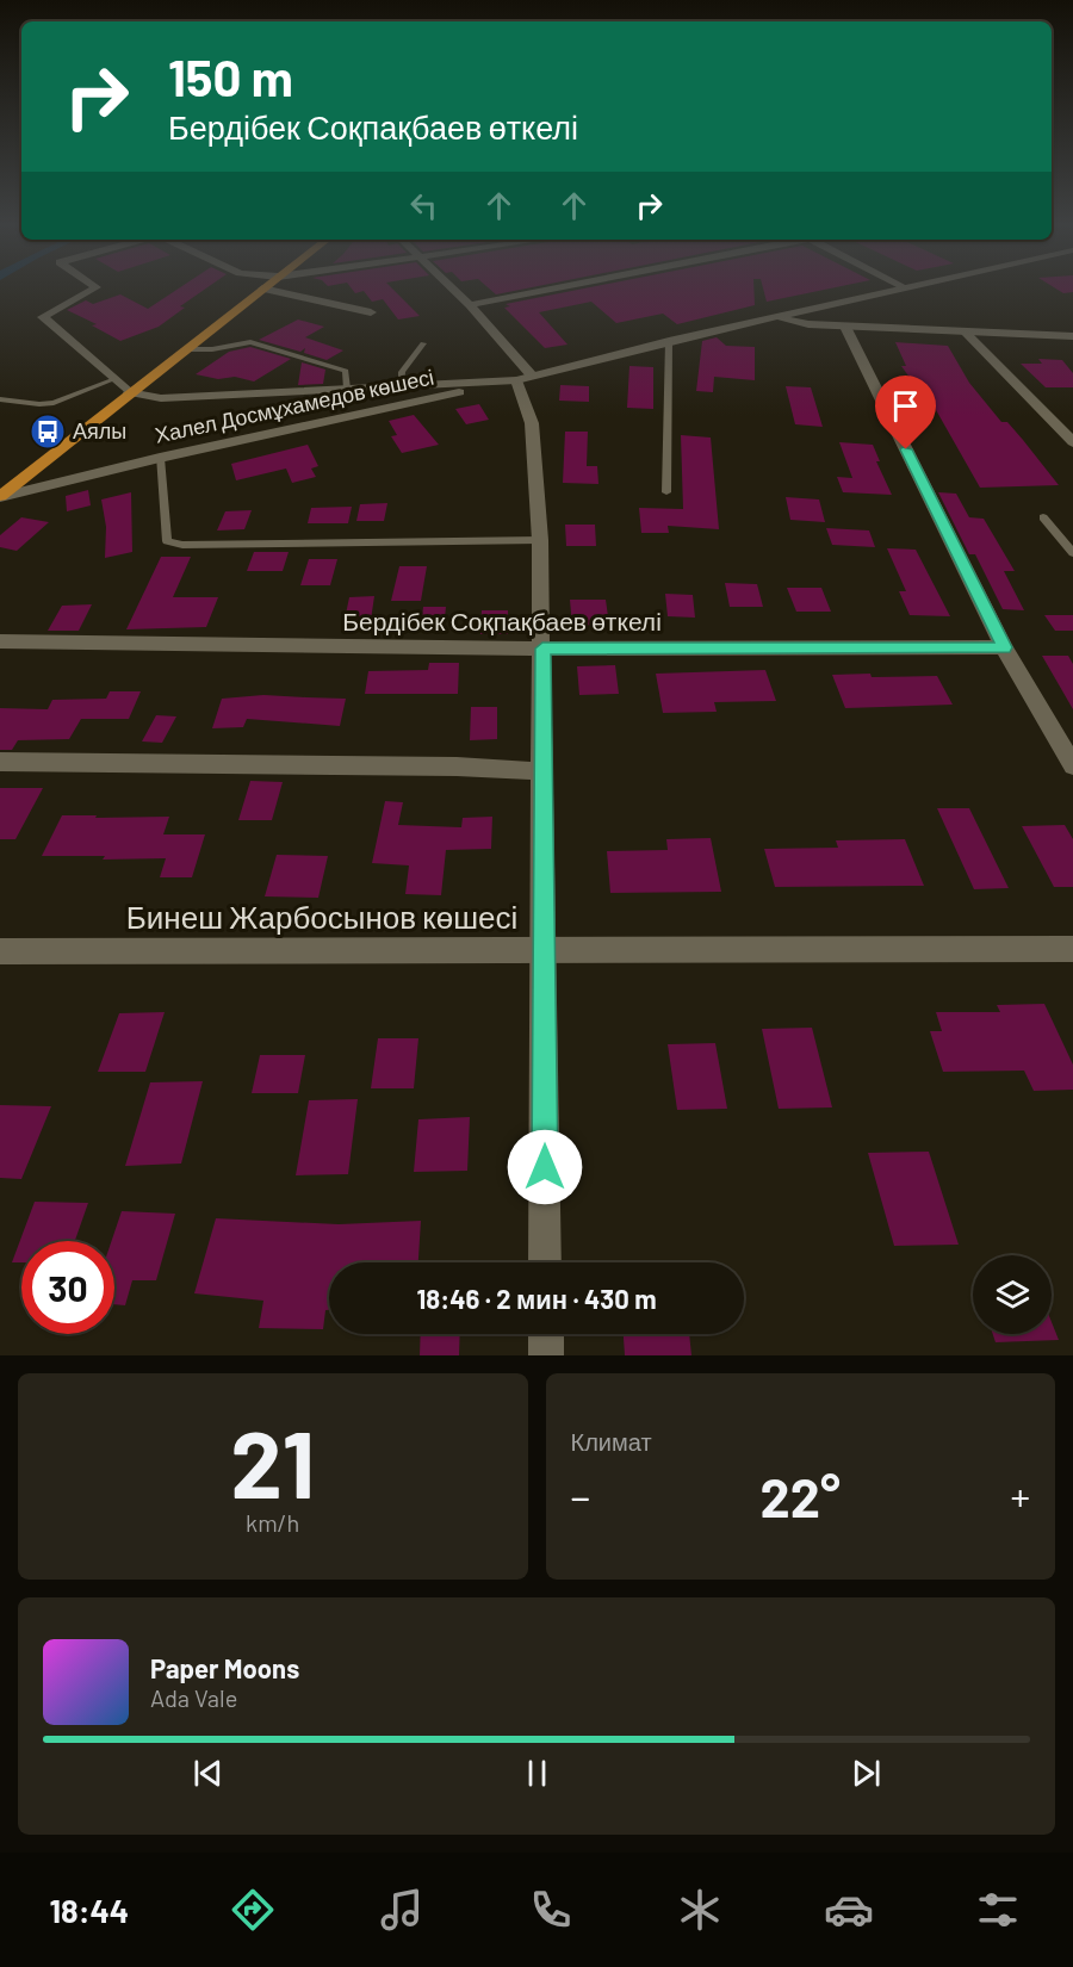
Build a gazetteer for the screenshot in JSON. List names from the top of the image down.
{
  "streets": {
    "street": ["Халел Досмұхамедов көшесі", "Бердібек Соқпақбаев өткелі", "Бинеш Жарбосынов көшесі"]
  },
  "places": {
    "bus stop": ["Аялы"]
  },
  "page": {
    "turn": ["150 m", "Бердібек Соқпақбаев өткелі"],
    "limit": "30",
    "trip": "18:46 · 2 мин · 430 m",
    "tile": [
      ["21", "km/h"],
      "Климат"
    ],
    "heat": ["−", "22°", "+"],
    "song": ["Paper Moons", "Ada Vale"],
    "tabs": "18:44"
  }
}
